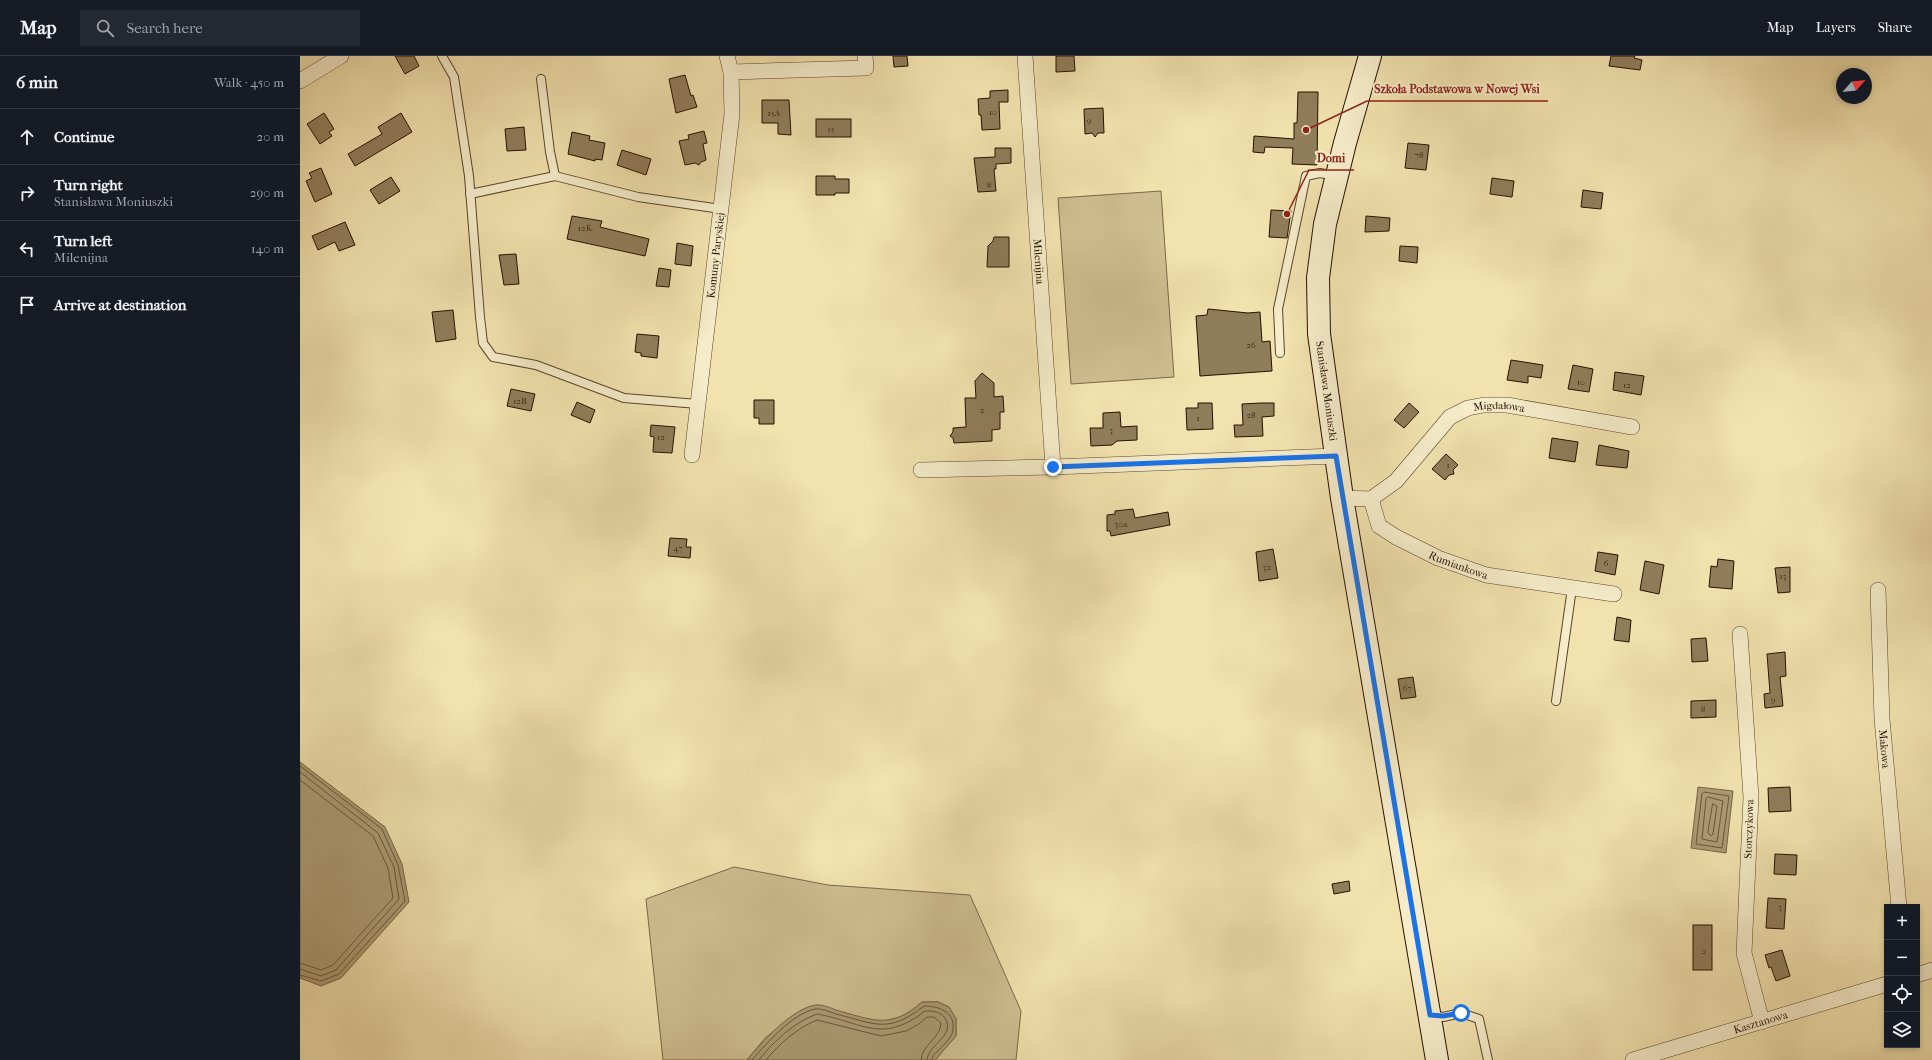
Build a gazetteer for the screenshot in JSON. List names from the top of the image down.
{
  "streets": {
    "main road": ["Stanisława Moniuszki"],
    "street": [
      "Komuny Paryskiej",
      "Milenijna",
      "Migdałowa",
      "Rumiankowa",
      "Makowa",
      "Storczykowa",
      "Kasztanowa"
    ]
  },
  "crossings": [
    ["Migdałowa", "Rumiankowa"],
    ["Storczykowa", "Kasztanowa"]
  ],
  "places": ["Szkoła Podstawowa w Nowej Wsi", "Domi"],
  "house_numbers": [
    "10",
    "15A",
    "9",
    "15",
    "78",
    "8",
    "12K",
    "26",
    "10",
    "12",
    "12B",
    "2",
    "28",
    "1",
    "3",
    "12",
    "1",
    "30a",
    "47",
    "6",
    "32",
    "13",
    "67",
    "9",
    "8",
    "3",
    "2"
  ],
  "north": "top right",
  "page": {
    "header": "Map",
    "search": "Search here",
    "nav": ["Map", "Layers", "Share"],
    "heading": ["6 min", "Walk · 450 m"],
    "list": [
      ["Continue", "20 m"],
      ["Turn right", "Stanisława Moniuszki", "290 m"],
      ["Turn left", "Milenijna", "140 m"],
      "Arrive at destination"
    ],
    "map_buttons": ["+", "−"]
  }
}
